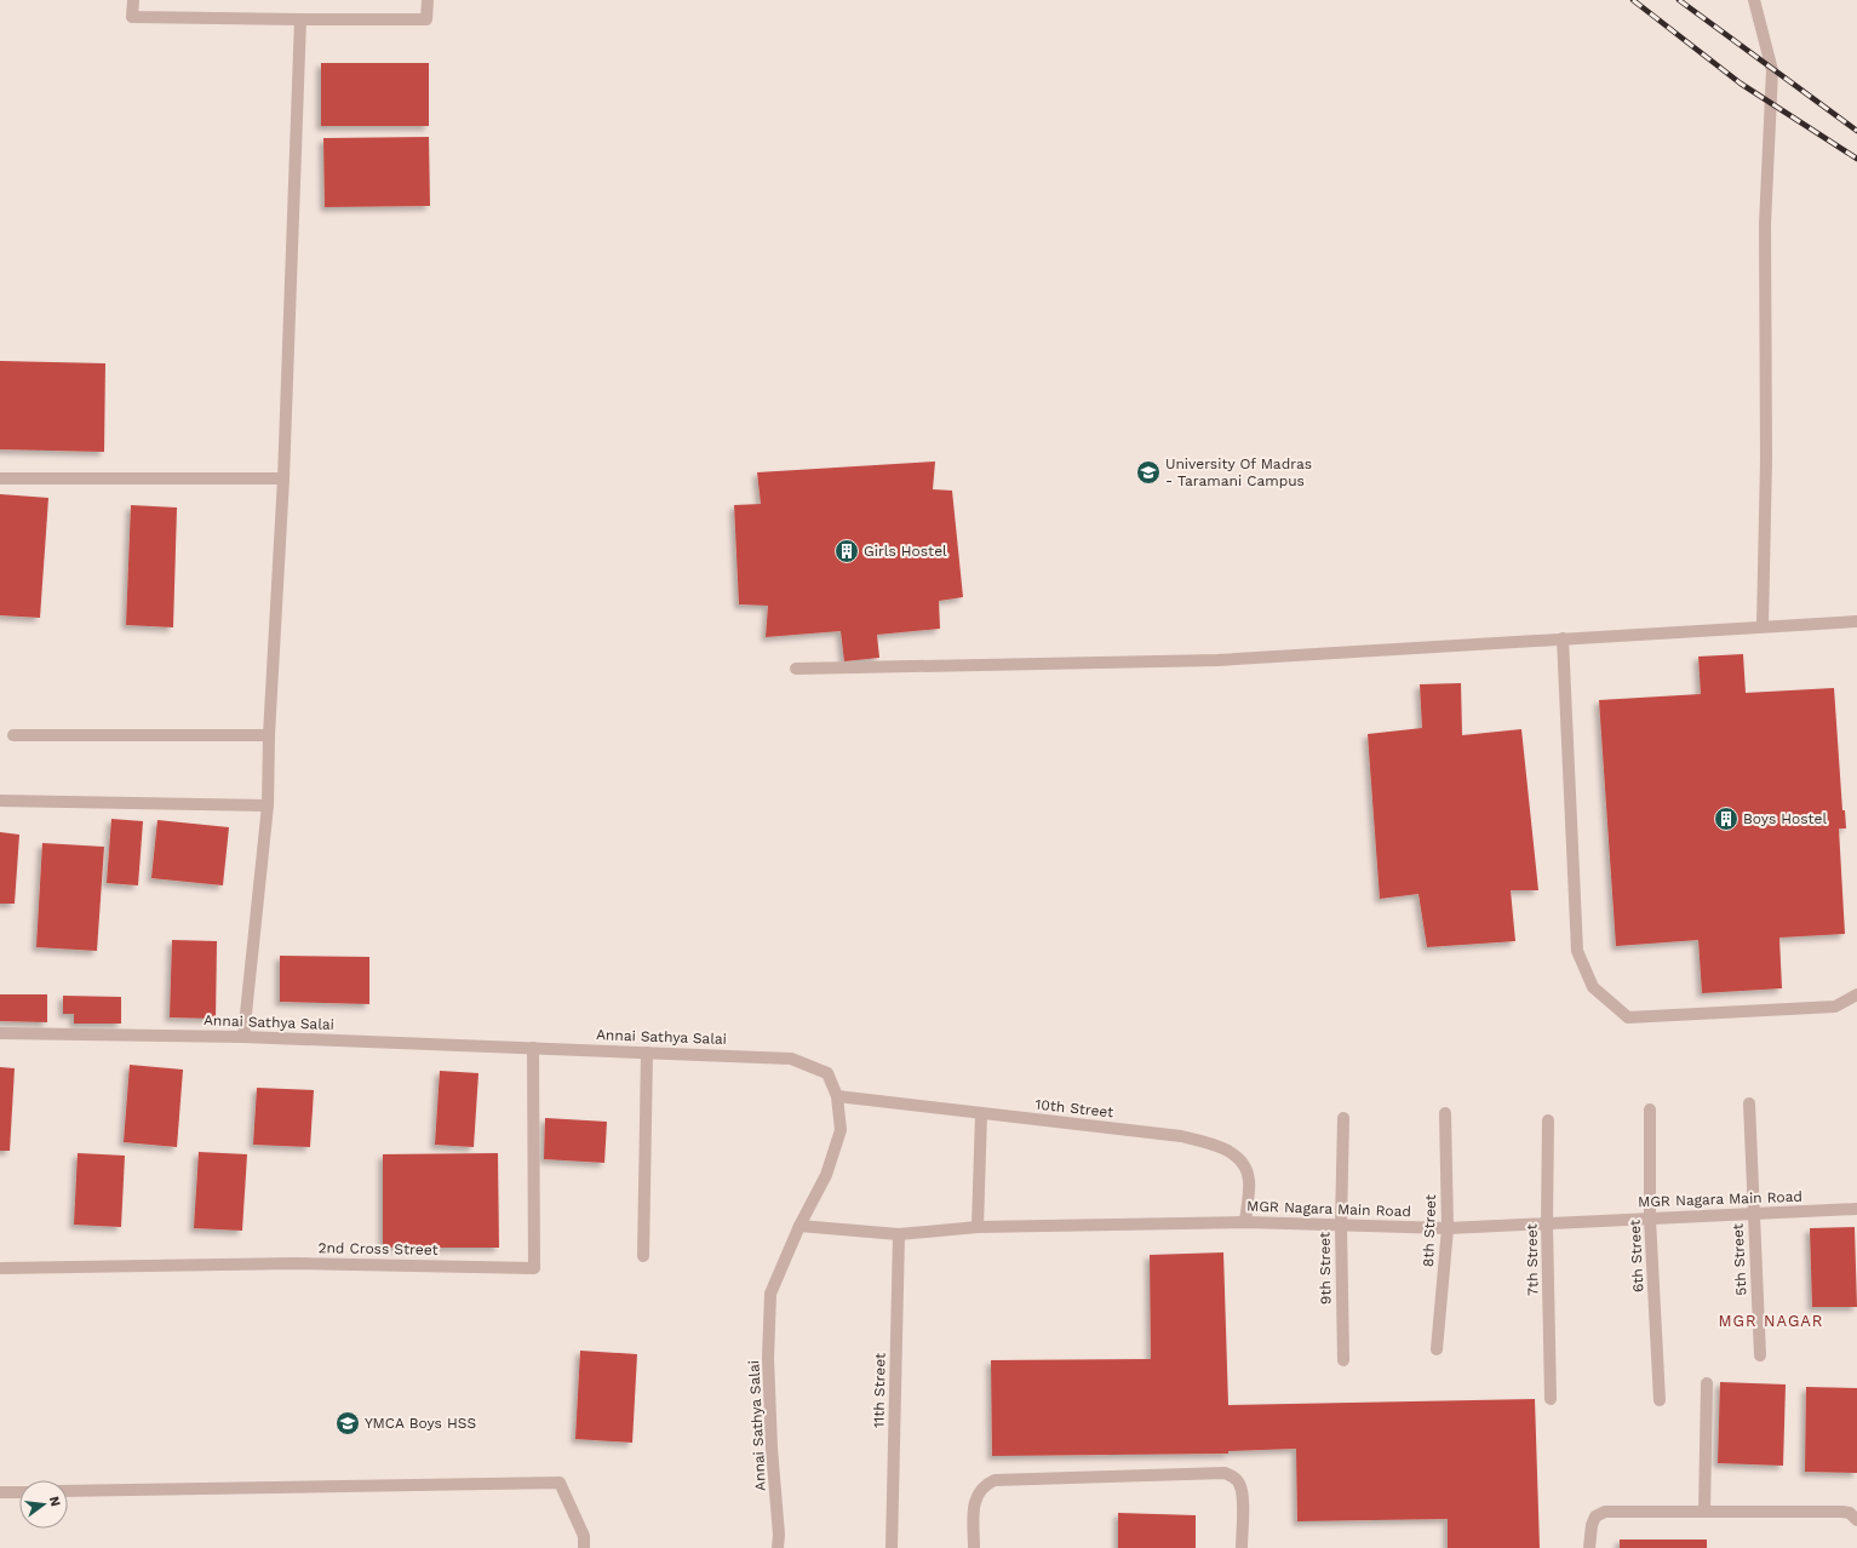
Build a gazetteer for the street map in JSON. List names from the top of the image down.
{
  "streets": {
    "street": [
      "Annai Sathya Salai",
      "10th Street",
      "MGR Nagara Main Road",
      "8th Street",
      "2nd Cross Street",
      "6th Street",
      "7th Street",
      "5th Street",
      "9th Street",
      "11th Street"
    ]
  },
  "crossings": [
    ["Annai Sathya Salai", "10th Street"],
    ["Annai Sathya Salai", "MGR Nagara Main Road"],
    ["Annai Sathya Salai", "2nd Cross Street"],
    ["10th Street", "MGR Nagara Main Road"],
    ["MGR Nagara Main Road", "8th Street"],
    ["MGR Nagara Main Road", "6th Street"],
    ["MGR Nagara Main Road", "7th Street"],
    ["MGR Nagara Main Road", "5th Street"],
    ["MGR Nagara Main Road", "9th Street"],
    ["MGR Nagara Main Road", "11th Street"]
  ],
  "districts": ["MGR NAGAR"],
  "places": {
    "school or university": ["University Of Madras - Taramani Campus", "YMCA Boys HSS"],
    "building": ["Girls Hostel", "Boys Hostel"]
  },
  "north": "right"
}
